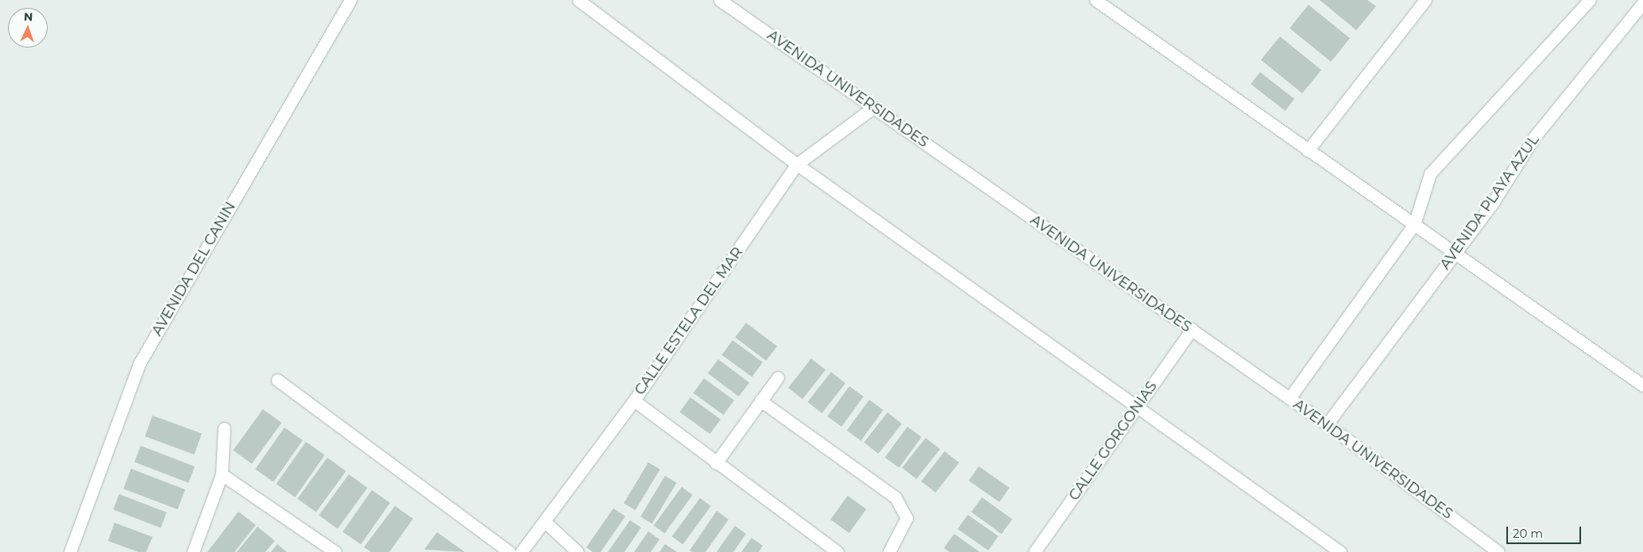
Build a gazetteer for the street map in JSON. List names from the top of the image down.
{
  "streets": {
    "street": [
      "AVENIDA UNIVERSIDADES",
      "AVENIDA PLAYA AZUL",
      "AVENIDA DEL CANIN",
      "CALLE ESTELA DEL MAR",
      "CALLE GORGONIAS"
    ]
  },
  "crossings": [
    ["AVENIDA UNIVERSIDADES", "AVENIDA PLAYA AZUL"],
    ["AVENIDA UNIVERSIDADES", "CALLE ESTELA DEL MAR"],
    ["AVENIDA UNIVERSIDADES", "CALLE GORGONIAS"]
  ],
  "scale_bar": "20 m",
  "north": "top"
}
